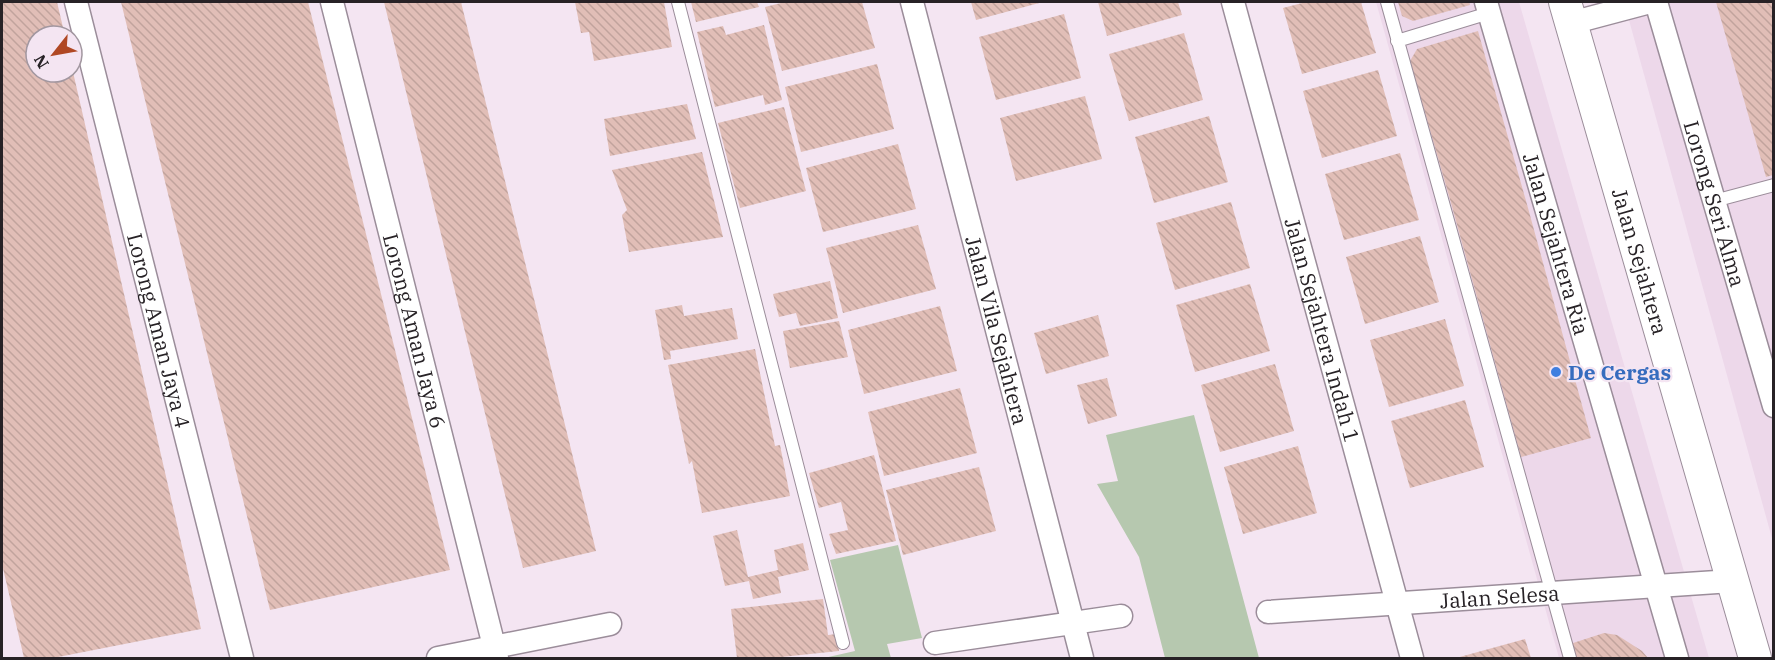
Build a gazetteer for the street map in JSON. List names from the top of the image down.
{
  "streets": {
    "main road": ["Jalan Sejahtera"],
    "street": [
      "Lorong Seri Alma",
      "Jalan Sejahtera Ria",
      "Lorong Aman Jaya 4",
      "Lorong Aman Jaya 6",
      "Jalan Vila Sejahtera",
      "Jalan Sejahtera Indah 1",
      "Jalan Selesa"
    ]
  },
  "crossings": [
    ["Jalan Sejahtera Ria", "Jalan Selesa"],
    ["Jalan Sejahtera", "Jalan Selesa"],
    ["Jalan Sejahtera Indah 1", "Jalan Selesa"]
  ],
  "places": ["De Cergas"],
  "north": "bottom left"
}
